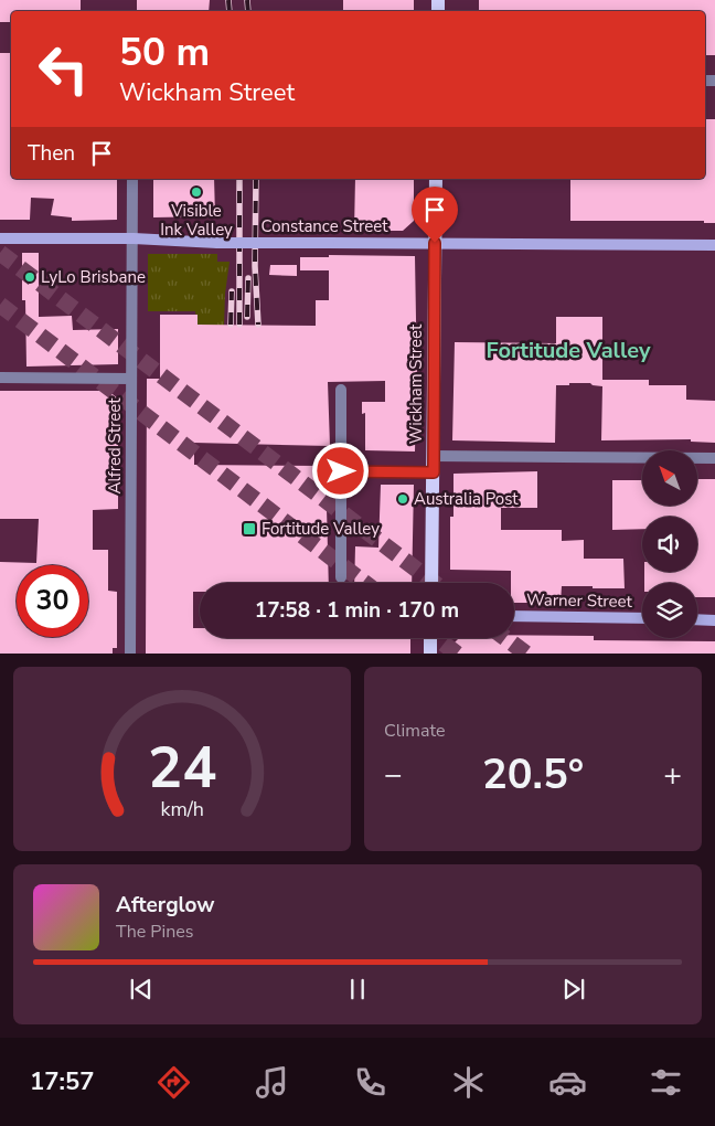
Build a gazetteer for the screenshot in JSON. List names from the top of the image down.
{
  "streets": {
    "main road": ["Wickham Street"],
    "street": ["Constance Street", "Alfred Street", "Warner Street"]
  },
  "crossings": [
    ["Constance Street", "Wickham Street"],
    ["Constance Street", "Alfred Street"]
  ],
  "districts": ["Fortitude Valley"],
  "places": {
    "other": ["Visible Ink Valley", "LyLo Brisbane", "Australia Post"],
    "transit": ["Fortitude Valley"]
  },
  "north": "top left",
  "page": {
    "turn": ["50 m", "Wickham Street"],
    "then": "Then",
    "limit": "30",
    "trip": "17:58 · 1 min · 170 m",
    "tile": "Climate",
    "heat": ["−", "20.5°", "+"],
    "song": ["Afterglow", "The Pines"],
    "tabs": "17:57",
    "gauge": ["24", "km/h"]
  }
}
